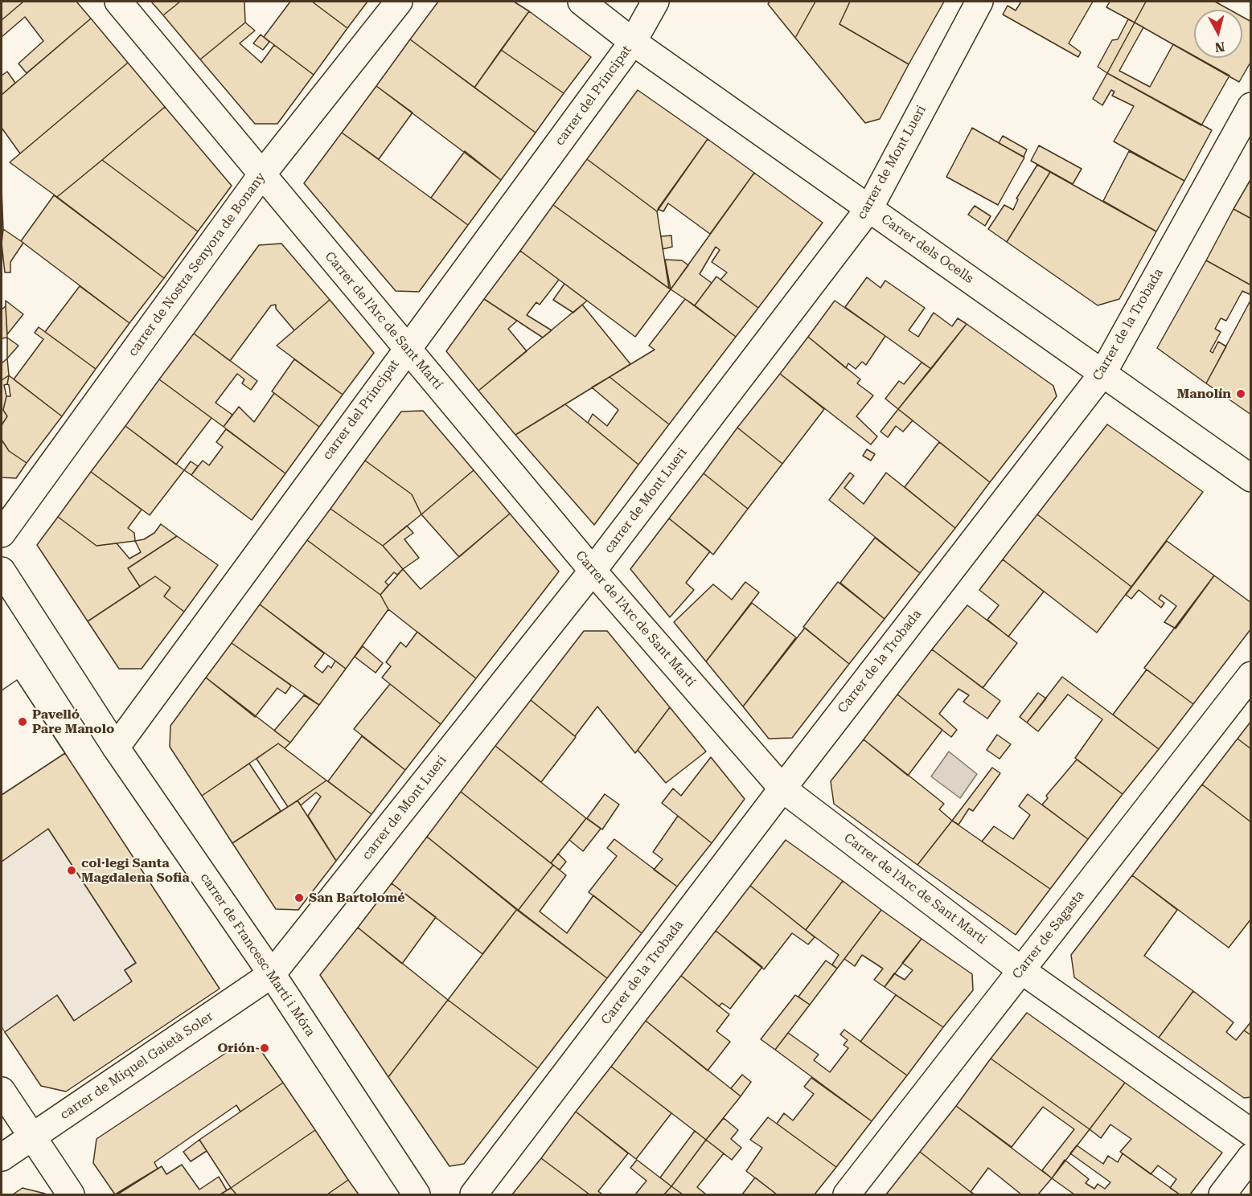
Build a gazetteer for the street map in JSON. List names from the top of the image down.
{
  "streets": {
    "street": [
      "carrer del Principat",
      "carrer de Mont Lueri",
      "Carrer dels Ocells",
      "carrer de Nostra Senyora de Bonany",
      "Carrer de l'Arc de Sant Martí",
      "Carrer de la Trobada",
      "Carrer de Sagasta",
      "carrer de Francesc Martí i Móra",
      "carrer de Miquel Gaietà Soler"
    ]
  },
  "crossings": [
    ["carrer del Principat", "Carrer dels Ocells"],
    ["carrer del Principat", "Carrer de l'Arc de Sant Martí"],
    ["carrer del Principat", "carrer de Francesc Martí i Móra"],
    ["carrer de Mont Lueri", "Carrer dels Ocells"],
    ["carrer de Mont Lueri", "Carrer de l'Arc de Sant Martí"],
    ["carrer de Mont Lueri", "carrer de Francesc Martí i Móra"],
    ["carrer de Mont Lueri", "carrer de Miquel Gaietà Soler"],
    ["Carrer dels Ocells", "Carrer de la Trobada"],
    ["carrer de Nostra Senyora de Bonany", "Carrer de l'Arc de Sant Martí"],
    ["Carrer de l'Arc de Sant Martí", "Carrer de la Trobada"],
    ["Carrer de l'Arc de Sant Martí", "Carrer de Sagasta"],
    ["carrer de Francesc Martí i Móra", "carrer de Miquel Gaietà Soler"]
  ],
  "places": [
    "Manolín",
    "Pavelló Pare Manolo",
    "col·legi Santa Magdalena Sofia",
    "San Bartolomé",
    "Orión"
  ],
  "north": "bottom"
}
